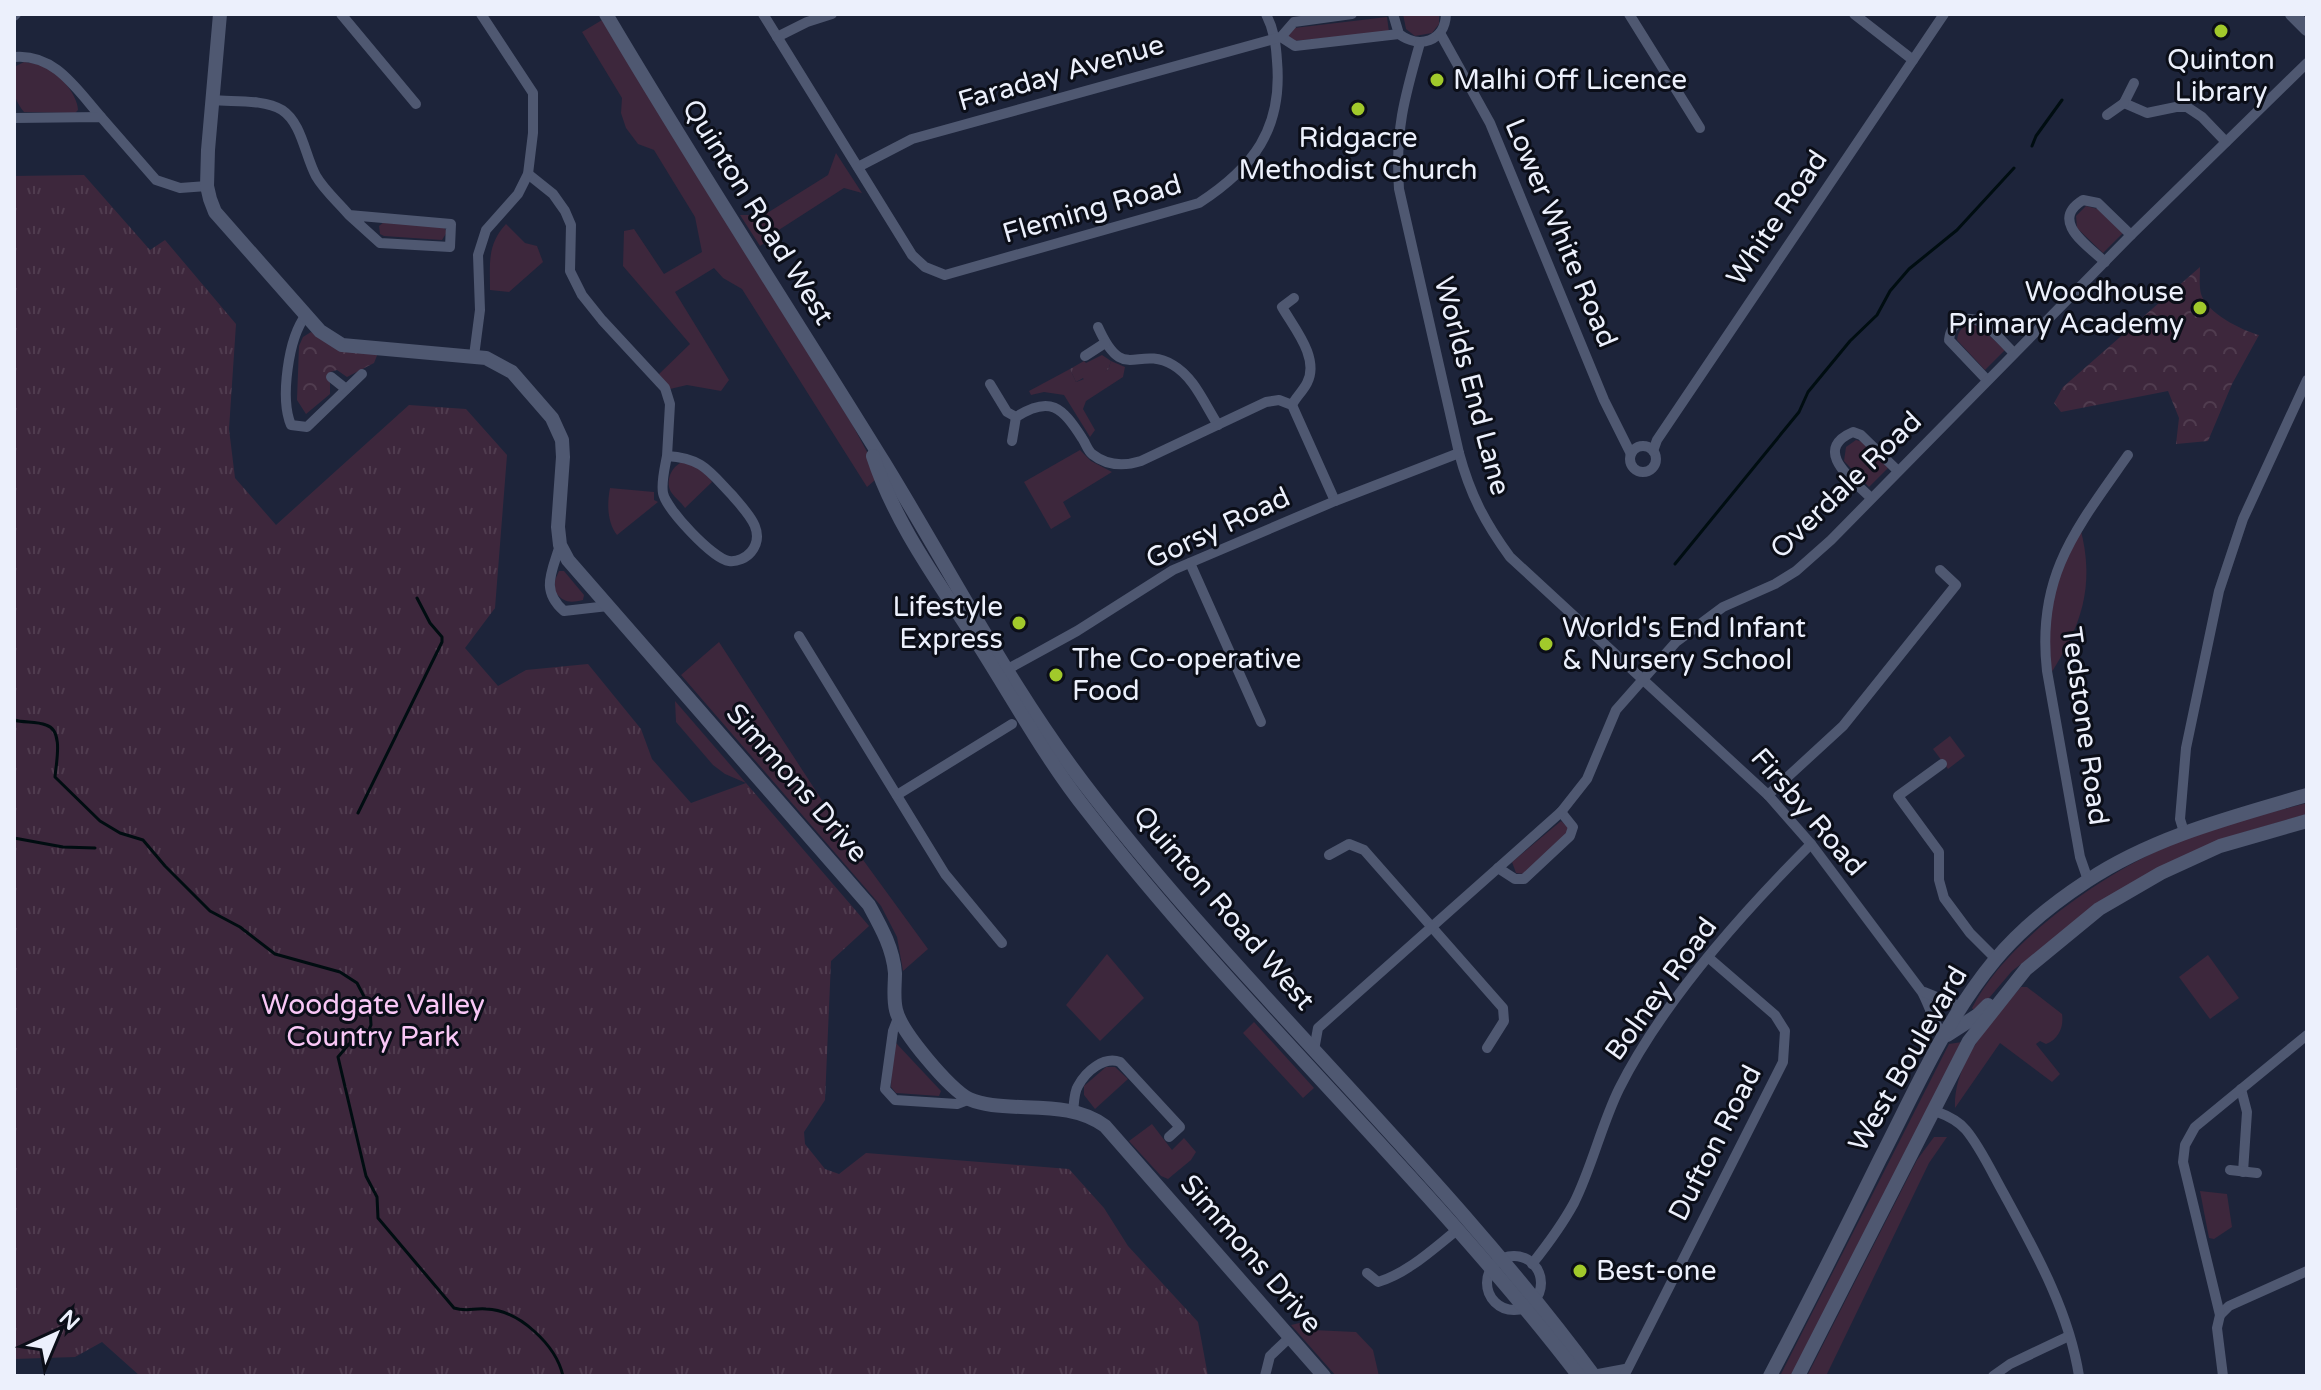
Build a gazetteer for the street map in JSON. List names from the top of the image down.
{
  "streets": {
    "street": [
      "Faraday Avenue",
      "Fleming Road",
      "Quinton Road West",
      "White Road",
      "Lower White Road",
      "Worlds End Lane",
      "Overdale Road",
      "Gorsy Road",
      "Tedstone Road",
      "Simmons Drive",
      "Firsby Road",
      "Bolney Road",
      "West Boulevard",
      "Dufton Road"
    ]
  },
  "crossings": [
    ["Faraday Avenue", "Fleming Road"],
    ["Quinton Road West", "Gorsy Road"],
    ["Quinton Road West", "Dufton Road"],
    ["White Road", "Lower White Road"],
    ["Worlds End Lane", "Overdale Road"],
    ["Worlds End Lane", "Gorsy Road"],
    ["Worlds End Lane", "Firsby Road"],
    ["Overdale Road", "Firsby Road"],
    ["Tedstone Road", "West Boulevard"],
    ["Firsby Road", "Bolney Road"],
    ["Firsby Road", "West Boulevard"],
    ["Bolney Road", "Dufton Road"]
  ],
  "parks": ["Woodgate Valley Country Park"],
  "places": [
    "Quinton Library",
    "Malhi Off Licence",
    "Ridgacre Methodist Church",
    "Woodhouse Primary Academy",
    "Lifestyle Express",
    "World's End Infant & Nursery School",
    "The Co-operative Food",
    "Best-one"
  ],
  "north": "top right"
}
